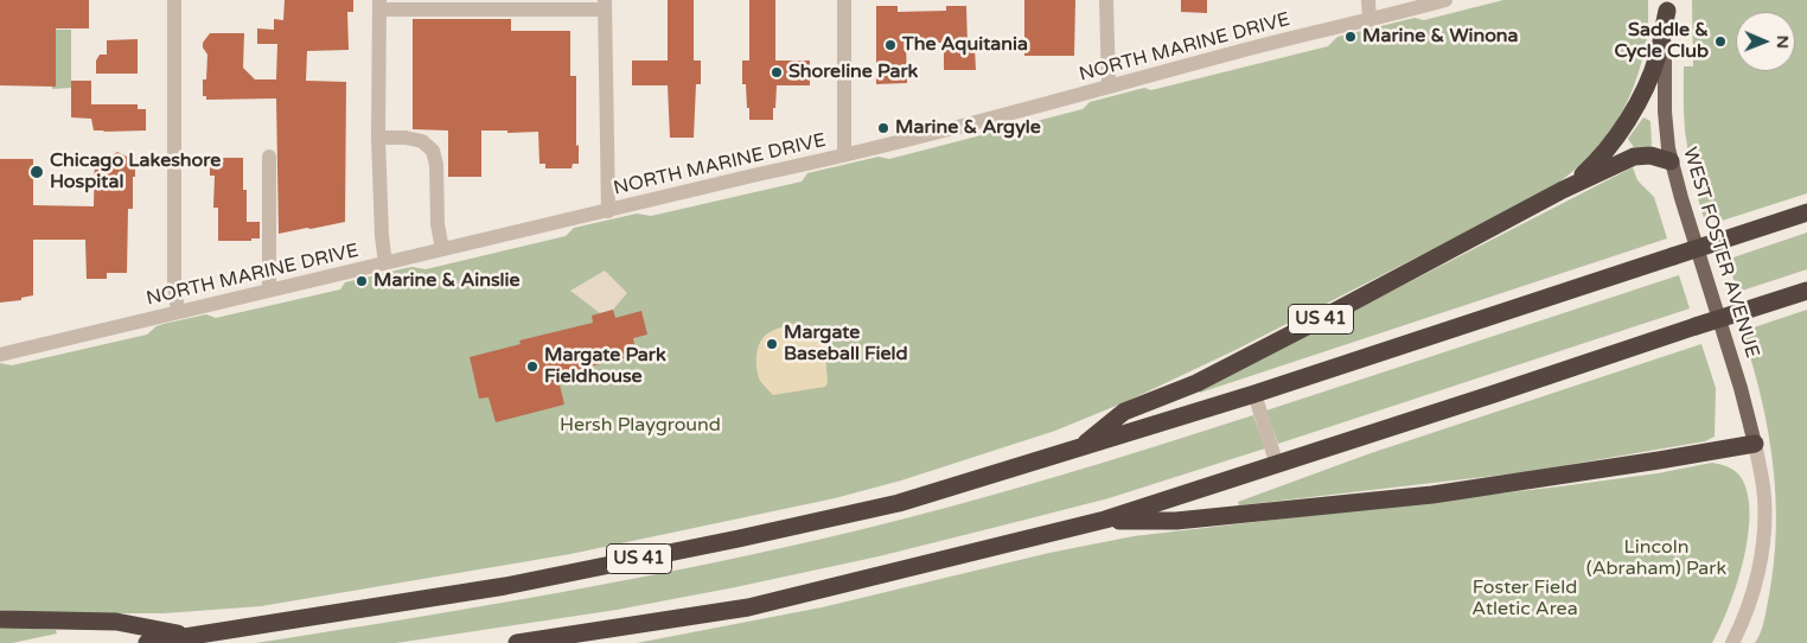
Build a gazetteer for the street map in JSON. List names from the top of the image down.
{
  "streets": {
    "highway": ["US 41"],
    "main road": ["WEST FOSTER AVENUE"],
    "street": ["NORTH MARINE DRIVE"]
  },
  "crossings": [
    ["WEST FOSTER AVENUE", "US 41"]
  ],
  "parks": ["Hersh Playground", "Lincoln (Abraham) Park", "Foster Field Atletic Area"],
  "places": [
    "Marine & Winona",
    "Saddle & Cycle Club",
    "The Aquitania",
    "Shoreline Park",
    "Marine & Argyle",
    "Chicago Lakeshore Hospital",
    "Marine & Ainslie",
    "Margate Baseball Field",
    "Margate Park Fieldhouse"
  ],
  "north": "right"
}
